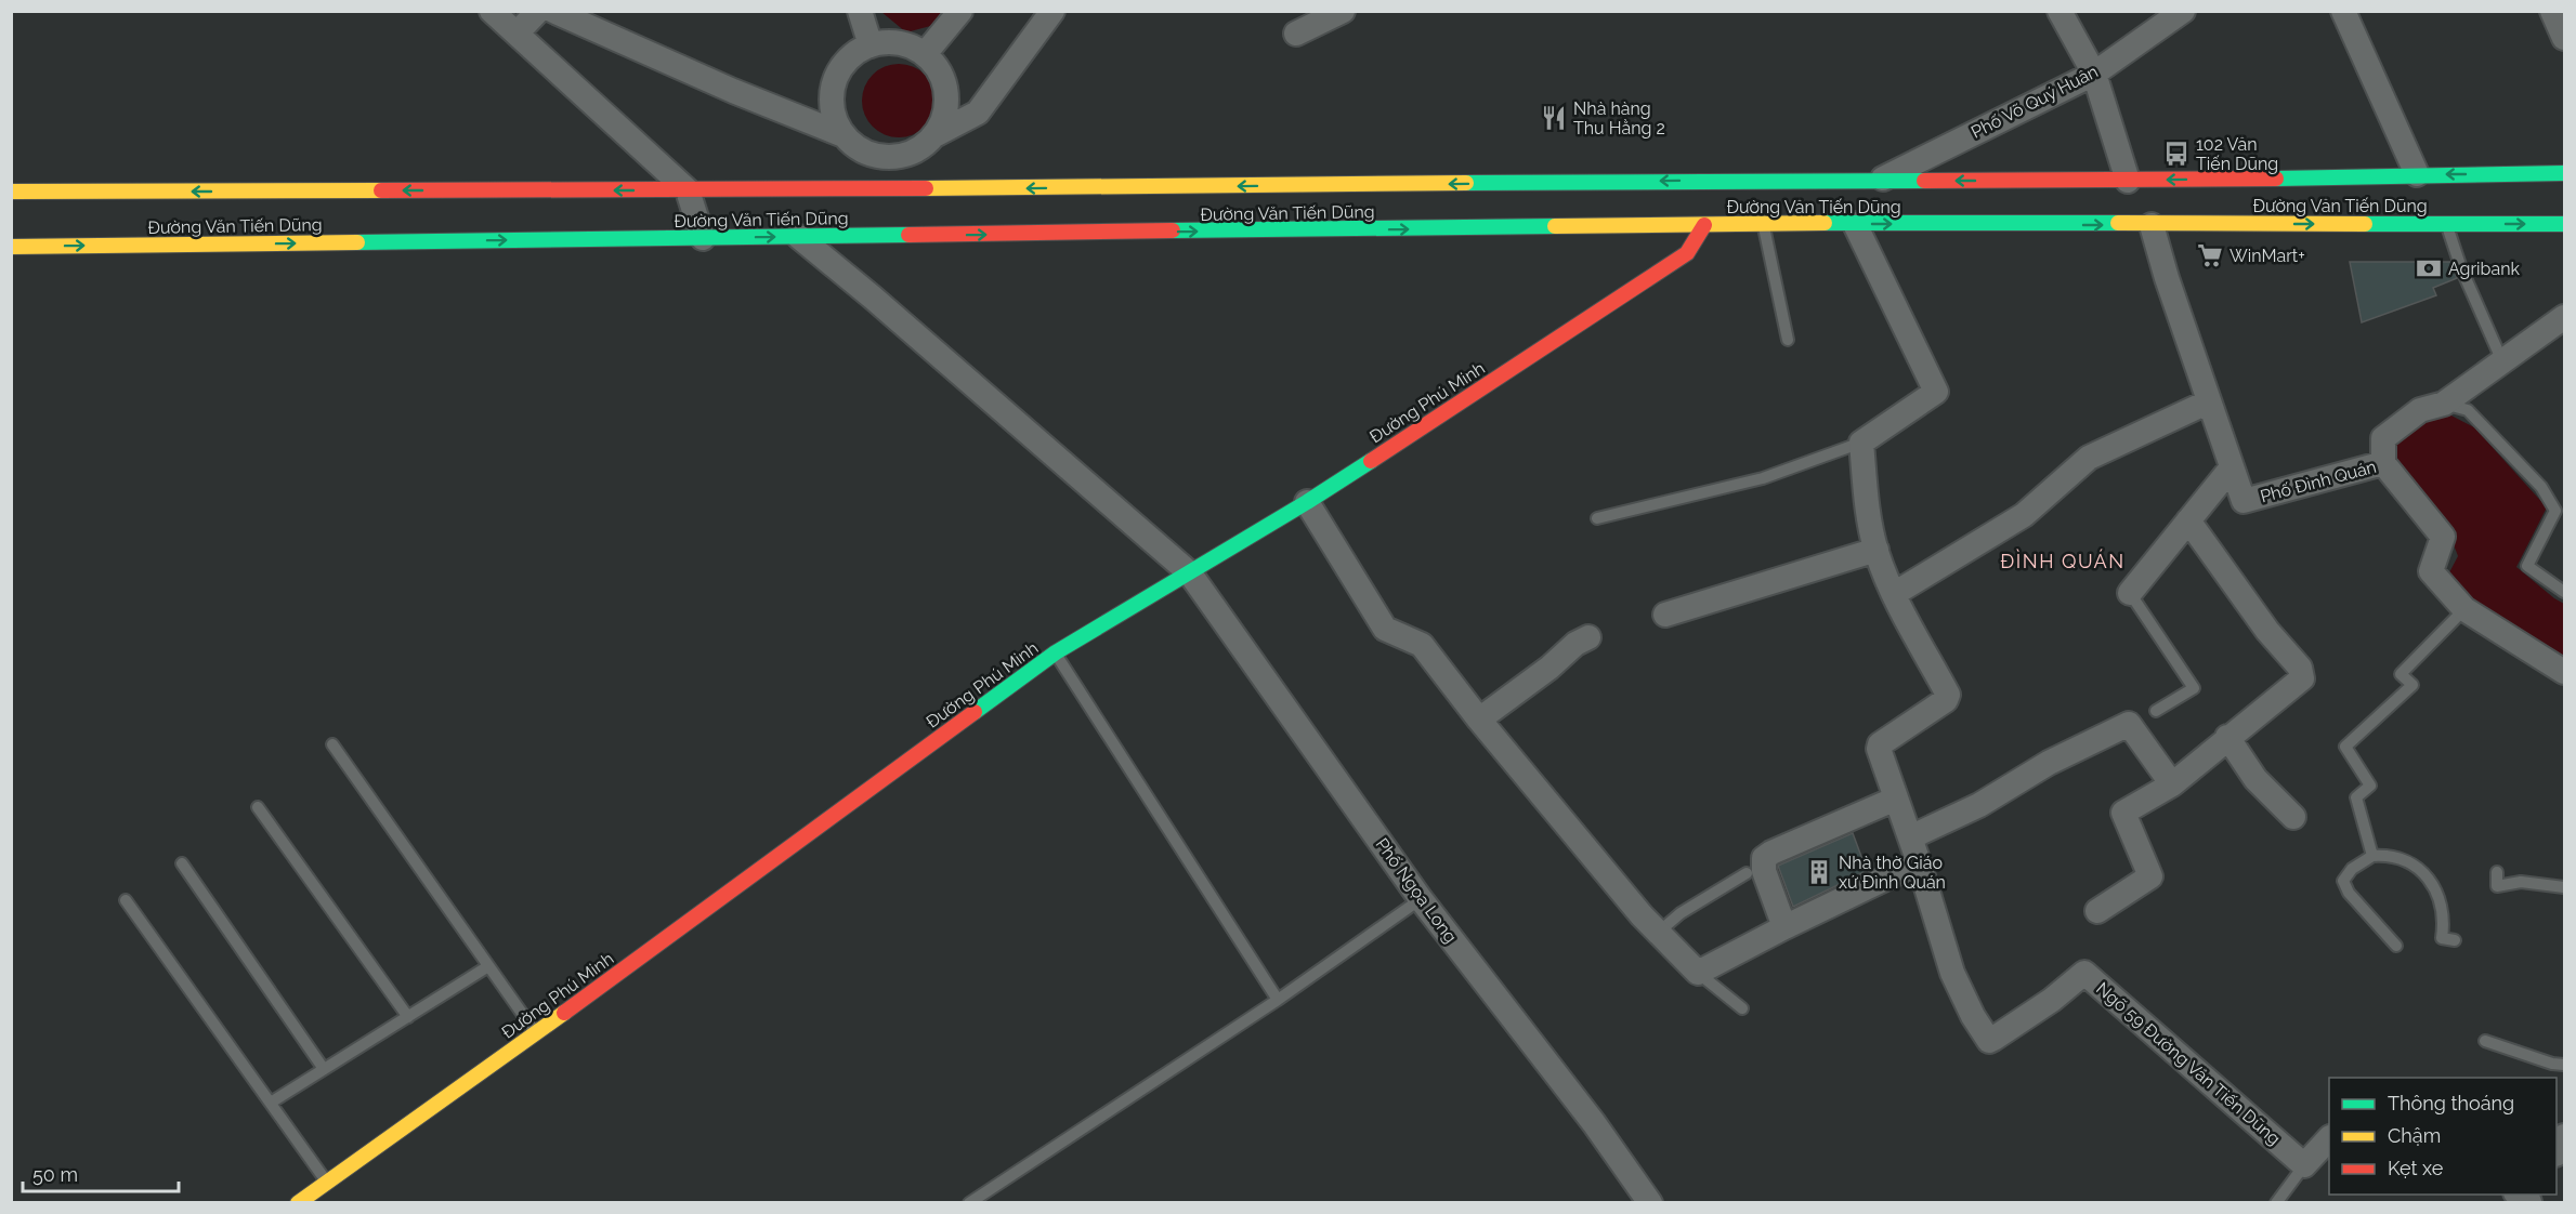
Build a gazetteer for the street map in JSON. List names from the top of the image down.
{
  "streets": {
    "main road": ["Đường Văn Tiến Dũng", "Đường Phú Minh"],
    "street": [
      "Phố Võ Quý Huân",
      "Phố Đình Quán",
      "Phố Ngọa Long",
      "Ngõ 59 Đường Văn Tiến Dũng"
    ]
  },
  "crossings": [
    ["Phố Võ Quý Huân", "Đường Văn Tiến Dũng"],
    ["Đường Văn Tiến Dũng", "Đường Phú Minh"],
    ["Đường Văn Tiến Dũng", "Phố Đình Quán"],
    ["Đường Văn Tiến Dũng", "Phố Ngọa Long"],
    ["Đường Phú Minh", "Phố Ngọa Long"]
  ],
  "districts": ["ĐÌNH QUÁN"],
  "places": {
    "restaurant": ["Nhà hàng Thu Hằng 2"],
    "bus stop": ["102 Văn Tiến Dũng"],
    "supermarket": ["WinMart+"],
    "bank": ["Agribank"],
    "building": ["Nhà thờ Giáo xứ Đình Quán"]
  },
  "legend": ["Thông thoáng", "Chậm", "Kẹt xe"],
  "scale_bar": "50 m"
}
